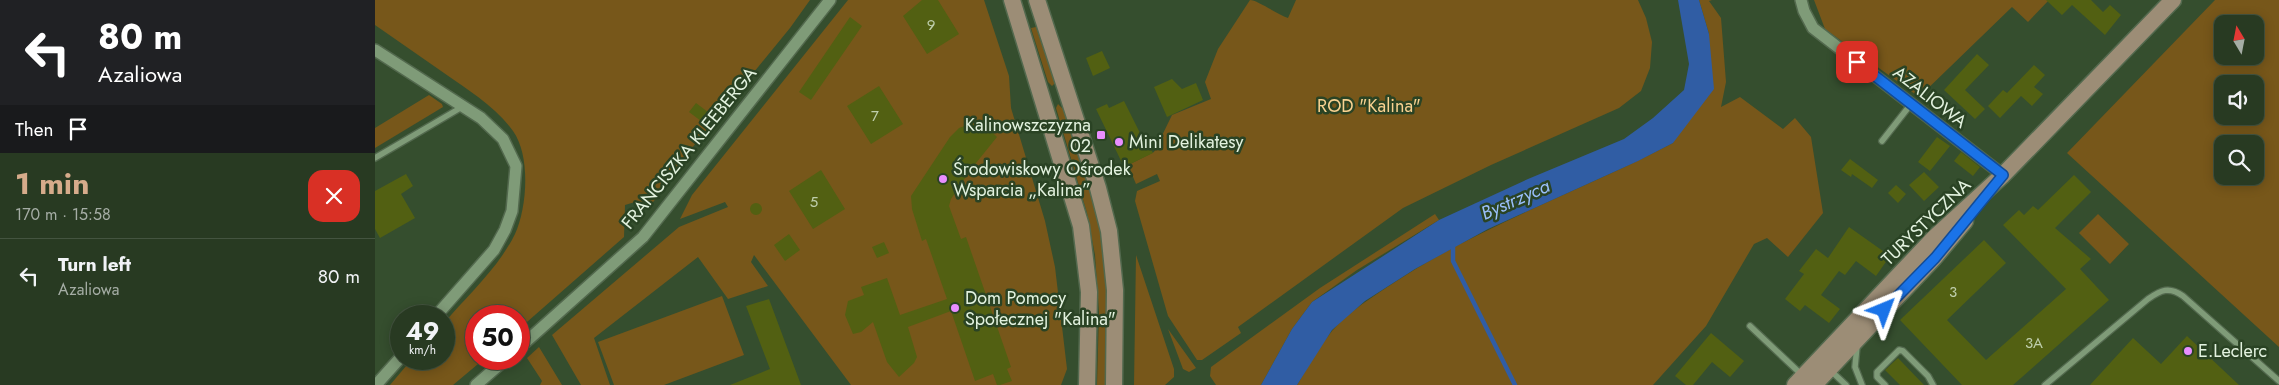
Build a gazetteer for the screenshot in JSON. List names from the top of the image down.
{
  "streets": {
    "main road": ["TURYSTYCZNA"],
    "street": ["AZALIOWA", "FRANCISZKA KLEEBERGA"]
  },
  "crossings": [
    ["AZALIOWA", "TURYSTYCZNA"]
  ],
  "water": ["Bystrzyca"],
  "parks": ["ROD \"Kalina\""],
  "places": {
    "transit": ["Kalinowszczyzna 02"],
    "other": [
      "Mini Delikatesy",
      "Środowiskowy Ośrodek Wsparcia „Kalina”",
      "Dom Pomocy Społecznej \"Kalina\"",
      "E.Leclerc"
    ]
  },
  "house_numbers": [
    "9",
    "7",
    "5",
    "3",
    "3A"
  ],
  "north": "top",
  "page": {
    "turn": ["80 m", "Azaliowa"],
    "then": "Then",
    "heading": ["1 min", "170 m · 15:58"],
    "list": [
      {
        "name": "Turn left",
        "note": "Azaliowa",
        "value": "80 m"
      }
    ],
    "speed": "49 km/h",
    "limit": "50"
  }
}
